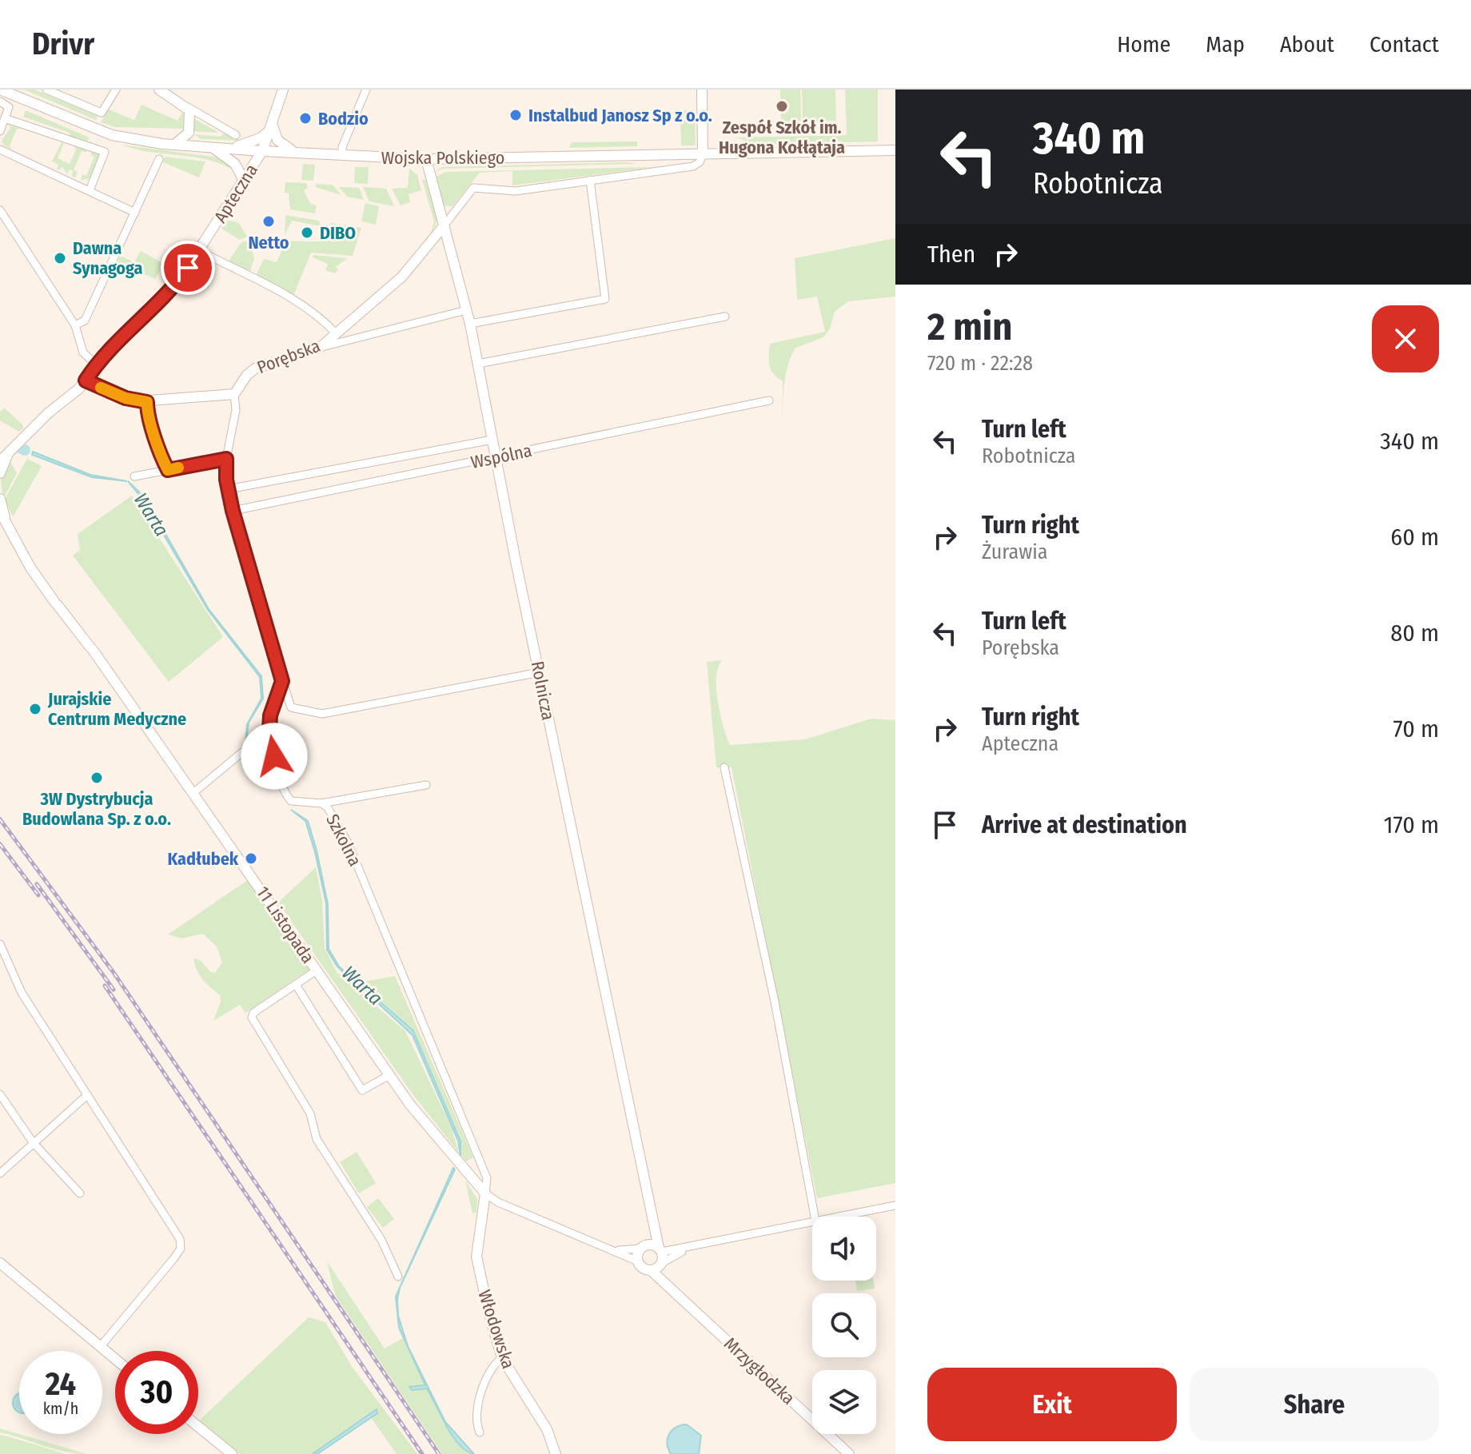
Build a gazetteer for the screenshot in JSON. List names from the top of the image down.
{
  "streets": {
    "street": [
      "Wojska Polskiego",
      "Apteczna",
      "Porębska",
      "Wspólna",
      "Rolnicza",
      "Szkolna",
      "11 Listopada",
      "Włodowska",
      "Mrzygłodzka"
    ]
  },
  "crossings": [
    ["Wojska Polskiego", "Apteczna"],
    ["Wojska Polskiego", "Rolnicza"],
    ["Porębska", "Rolnicza"],
    ["Wspólna", "Rolnicza"],
    ["Szkolna", "11 Listopada"],
    ["Szkolna", "Włodowska"],
    ["11 Listopada", "Włodowska"]
  ],
  "water": ["Warta"],
  "places": [
    "Zespół Szkół im. Hugona Kołłątaja",
    "Instalbud Janosz Sp z o.o.",
    "Bodzio",
    "Netto",
    "DIBO",
    "Dawna Synagoga",
    "Jurajskie Centrum Medyczne",
    "3W Dystrybucja Budowlana Sp. z o.o.",
    "Kadłubek"
  ],
  "page": {
    "header": "Drivr",
    "nav": [
      "Home",
      "Map",
      "About",
      "Contact"
    ],
    "turn": ["340 m", "Robotnicza"],
    "then": "Then",
    "heading": ["2 min", "720 m · 22:28"],
    "list": [
      {
        "name": "Turn left",
        "note": "Robotnicza",
        "value": "340 m"
      },
      {
        "name": "Turn right",
        "note": "Żurawia",
        "value": "60 m"
      },
      {
        "name": "Turn left",
        "note": "Porębska",
        "value": "80 m"
      },
      {
        "name": "Turn right",
        "note": "Apteczna",
        "value": "70 m"
      },
      {
        "name": "Arrive at destination",
        "value": "170 m"
      }
    ],
    "speed": "24 km/h",
    "limit": "30",
    "buttons": ["Exit", "Share"]
  }
}
